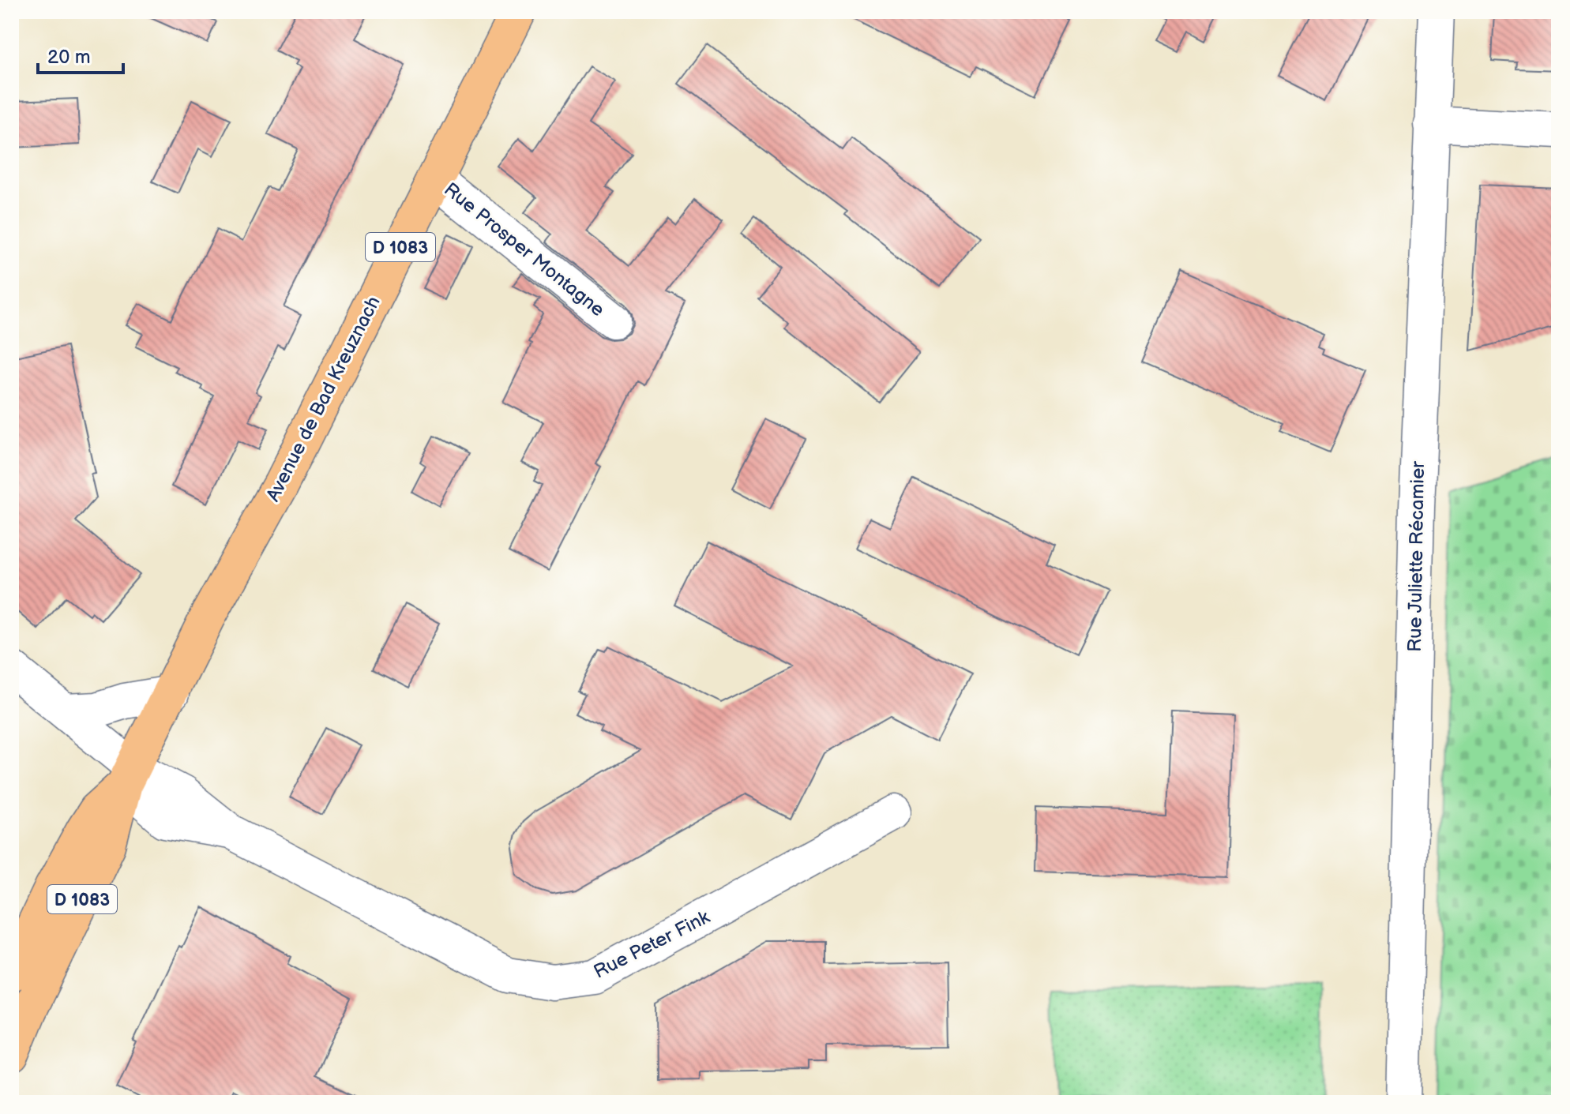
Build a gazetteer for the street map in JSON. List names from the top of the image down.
{
  "streets": {
    "main road": ["D 1083", "Avenue de Bad Kreuznach"],
    "street": ["Rue Prosper Montagne", "Rue Juliette Récamier", "Rue Peter Fink"]
  },
  "crossings": [
    ["Rue Prosper Montagne", "Avenue de Bad Kreuznach"],
    ["Avenue de Bad Kreuznach", "Rue Peter Fink"]
  ],
  "scale_bar": "20 m"
}
